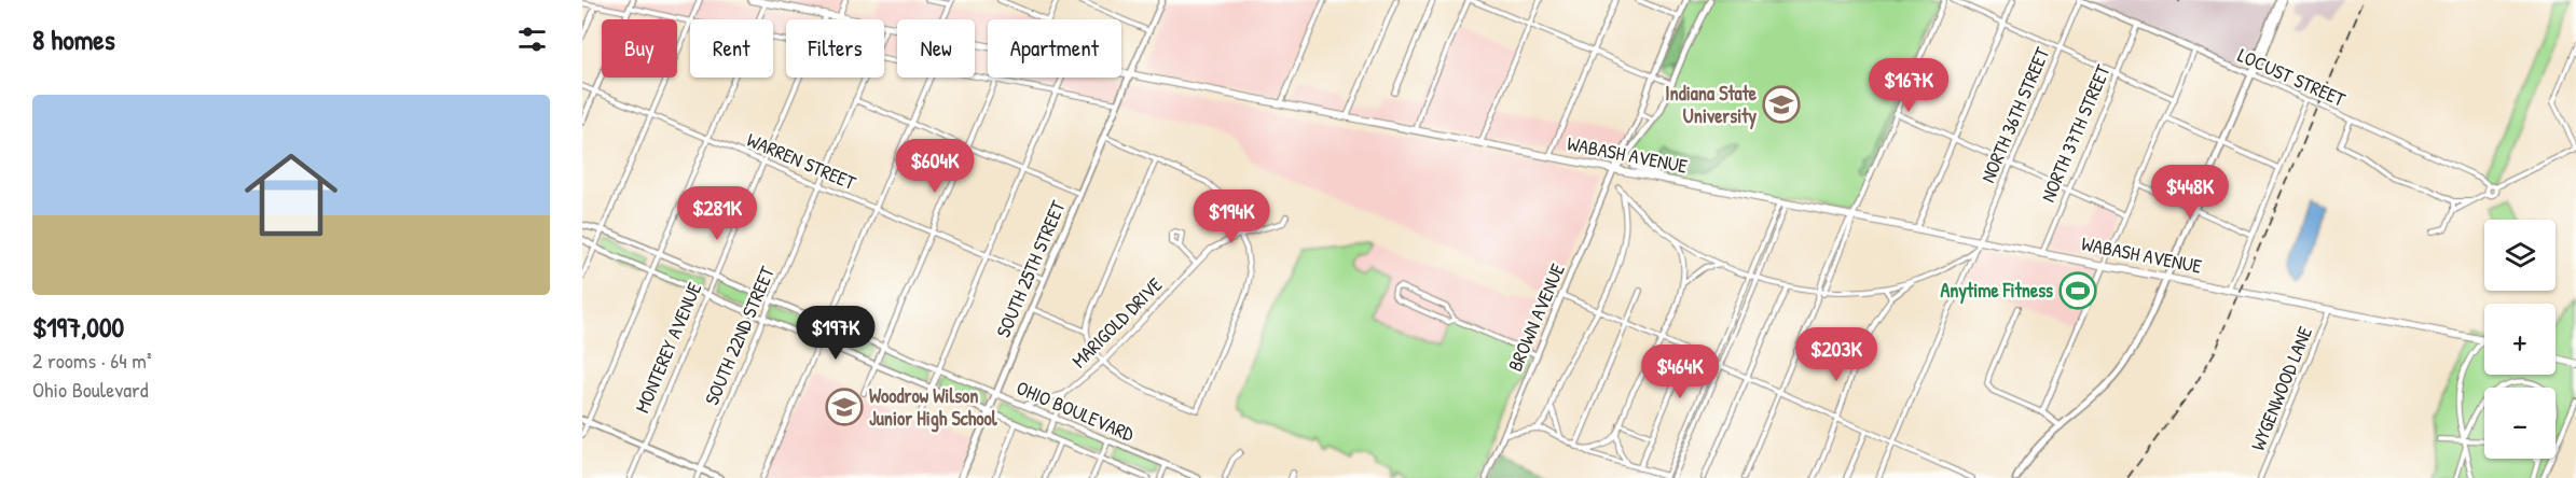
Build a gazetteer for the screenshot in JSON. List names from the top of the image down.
{
  "streets": {
    "main road": ["WABASH AVENUE", "SOUTH 25TH STREET"],
    "street": [
      "LOCUST STREET",
      "NORTH 36TH STREET",
      "NORTH 37TH STREET",
      "WARREN STREET",
      "BROWN AVENUE",
      "MARIGOLD DRIVE",
      "SOUTH 22ND STREET",
      "MONTEREY AVENUE",
      "WYGENWOOD LANE",
      "OHIO BOULEVARD"
    ]
  },
  "crossings": [
    ["LOCUST STREET", "NORTH 36TH STREET"],
    ["LOCUST STREET", "NORTH 37TH STREET"],
    ["NORTH 36TH STREET", "WABASH AVENUE"],
    ["NORTH 37TH STREET", "WABASH AVENUE"],
    ["WABASH AVENUE", "SOUTH 25TH STREET"],
    ["WABASH AVENUE", "BROWN AVENUE"],
    ["WABASH AVENUE", "SOUTH 22ND STREET"],
    ["WABASH AVENUE", "MONTEREY AVENUE"],
    ["WABASH AVENUE", "WYGENWOOD LANE"],
    ["WARREN STREET", "SOUTH 25TH STREET"],
    ["WARREN STREET", "SOUTH 22ND STREET"],
    ["WARREN STREET", "MONTEREY AVENUE"],
    ["SOUTH 25TH STREET", "OHIO BOULEVARD"],
    ["MARIGOLD DRIVE", "OHIO BOULEVARD"],
    ["SOUTH 22ND STREET", "OHIO BOULEVARD"],
    ["MONTEREY AVENUE", "OHIO BOULEVARD"]
  ],
  "places": {
    "school or university": ["Indiana State University", "Woodrow Wilson Junior High School"],
    "sports": ["Anytime Fitness"]
  },
  "page": {
    "heading": "8 homes",
    "chip": [
      "Buy",
      "Rent",
      "Filters",
      "New",
      "Apartment"
    ],
    "price": [
      "$167K",
      "$604K",
      "$448K",
      "$281K",
      "$194K",
      "$197K",
      "$203K",
      "$464K"
    ],
    "list": [
      {
        "name": "$197,000",
        "note": "2 rooms · 64 m² · Ohio Boulevard"
      }
    ],
    "map_buttons": ["+", "−"]
  }
}
